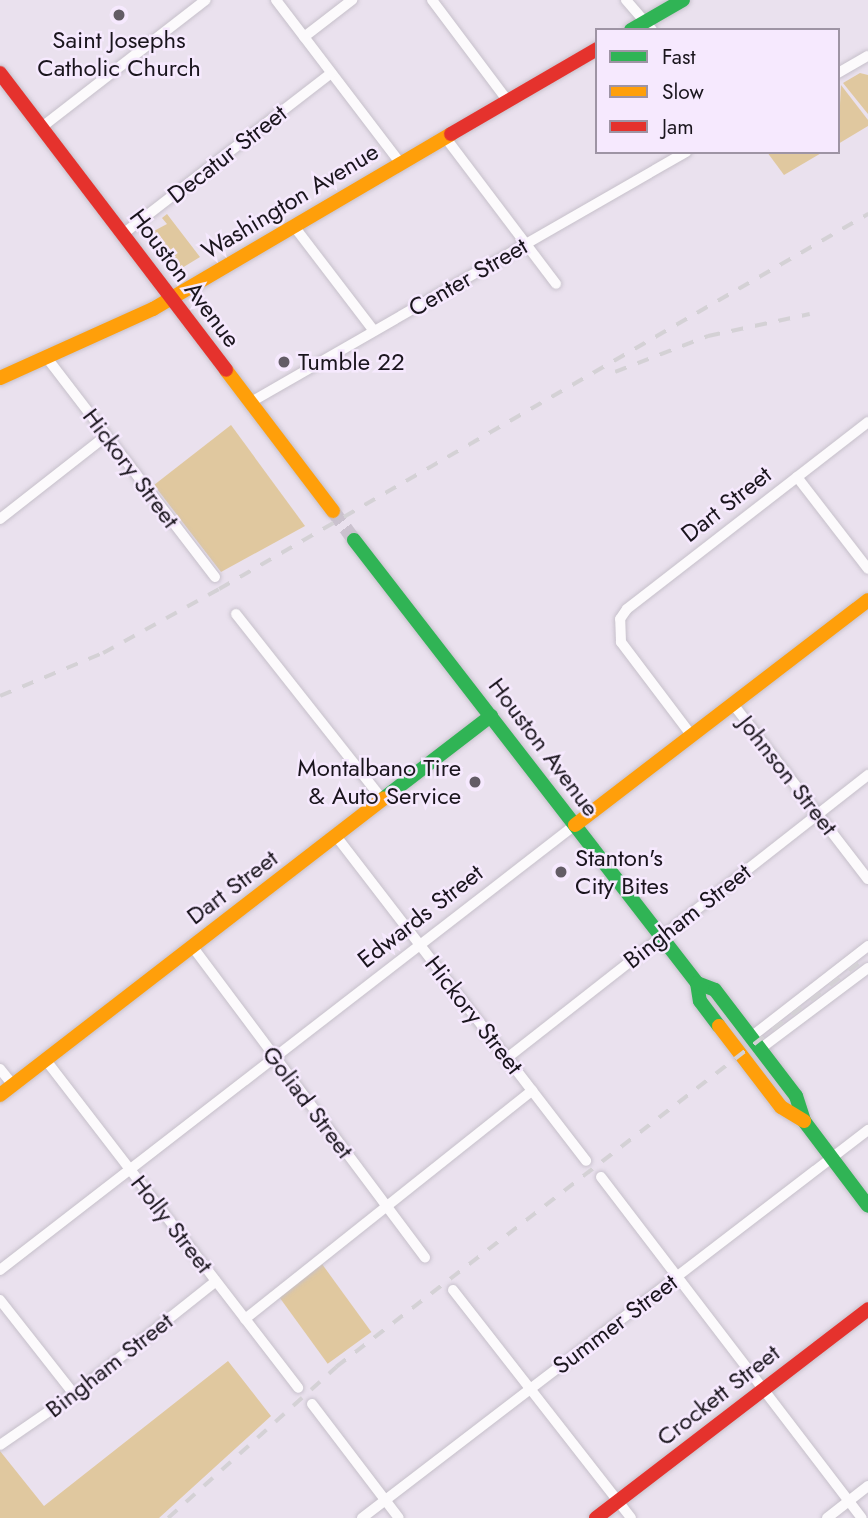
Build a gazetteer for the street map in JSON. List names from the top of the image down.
{
  "streets": {
    "main road": [
      "Washington Avenue",
      "Houston Avenue",
      "Dart Street",
      "Edwards Street",
      "Crockett Street"
    ],
    "street": [
      "Decatur Street",
      "Center Street",
      "Hickory Street",
      "Johnson Street",
      "Bingham Street",
      "Goliad Street",
      "Holly Street",
      "Summer Street"
    ]
  },
  "crossings": [
    ["Decatur Street", "Houston Avenue"],
    ["Washington Avenue", "Houston Avenue"],
    ["Washington Avenue", "Hickory Street"],
    ["Center Street", "Houston Avenue"],
    ["Houston Avenue", "Dart Street"],
    ["Houston Avenue", "Edwards Street"],
    ["Houston Avenue", "Bingham Street"],
    ["Houston Avenue", "Summer Street"],
    ["Hickory Street", "Dart Street"],
    ["Hickory Street", "Edwards Street"],
    ["Hickory Street", "Bingham Street"],
    ["Dart Street", "Edwards Street"],
    ["Dart Street", "Goliad Street"],
    ["Dart Street", "Holly Street"],
    ["Johnson Street", "Edwards Street"],
    ["Johnson Street", "Bingham Street"],
    ["Edwards Street", "Goliad Street"],
    ["Edwards Street", "Holly Street"],
    ["Bingham Street", "Holly Street"]
  ],
  "places": [
    "Saint Josephs Catholic Church",
    "Tumble 22",
    "Montalbano Tire & Auto Service",
    "Stanton's City Bites"
  ],
  "legend": ["Fast", "Slow", "Jam"]
}
